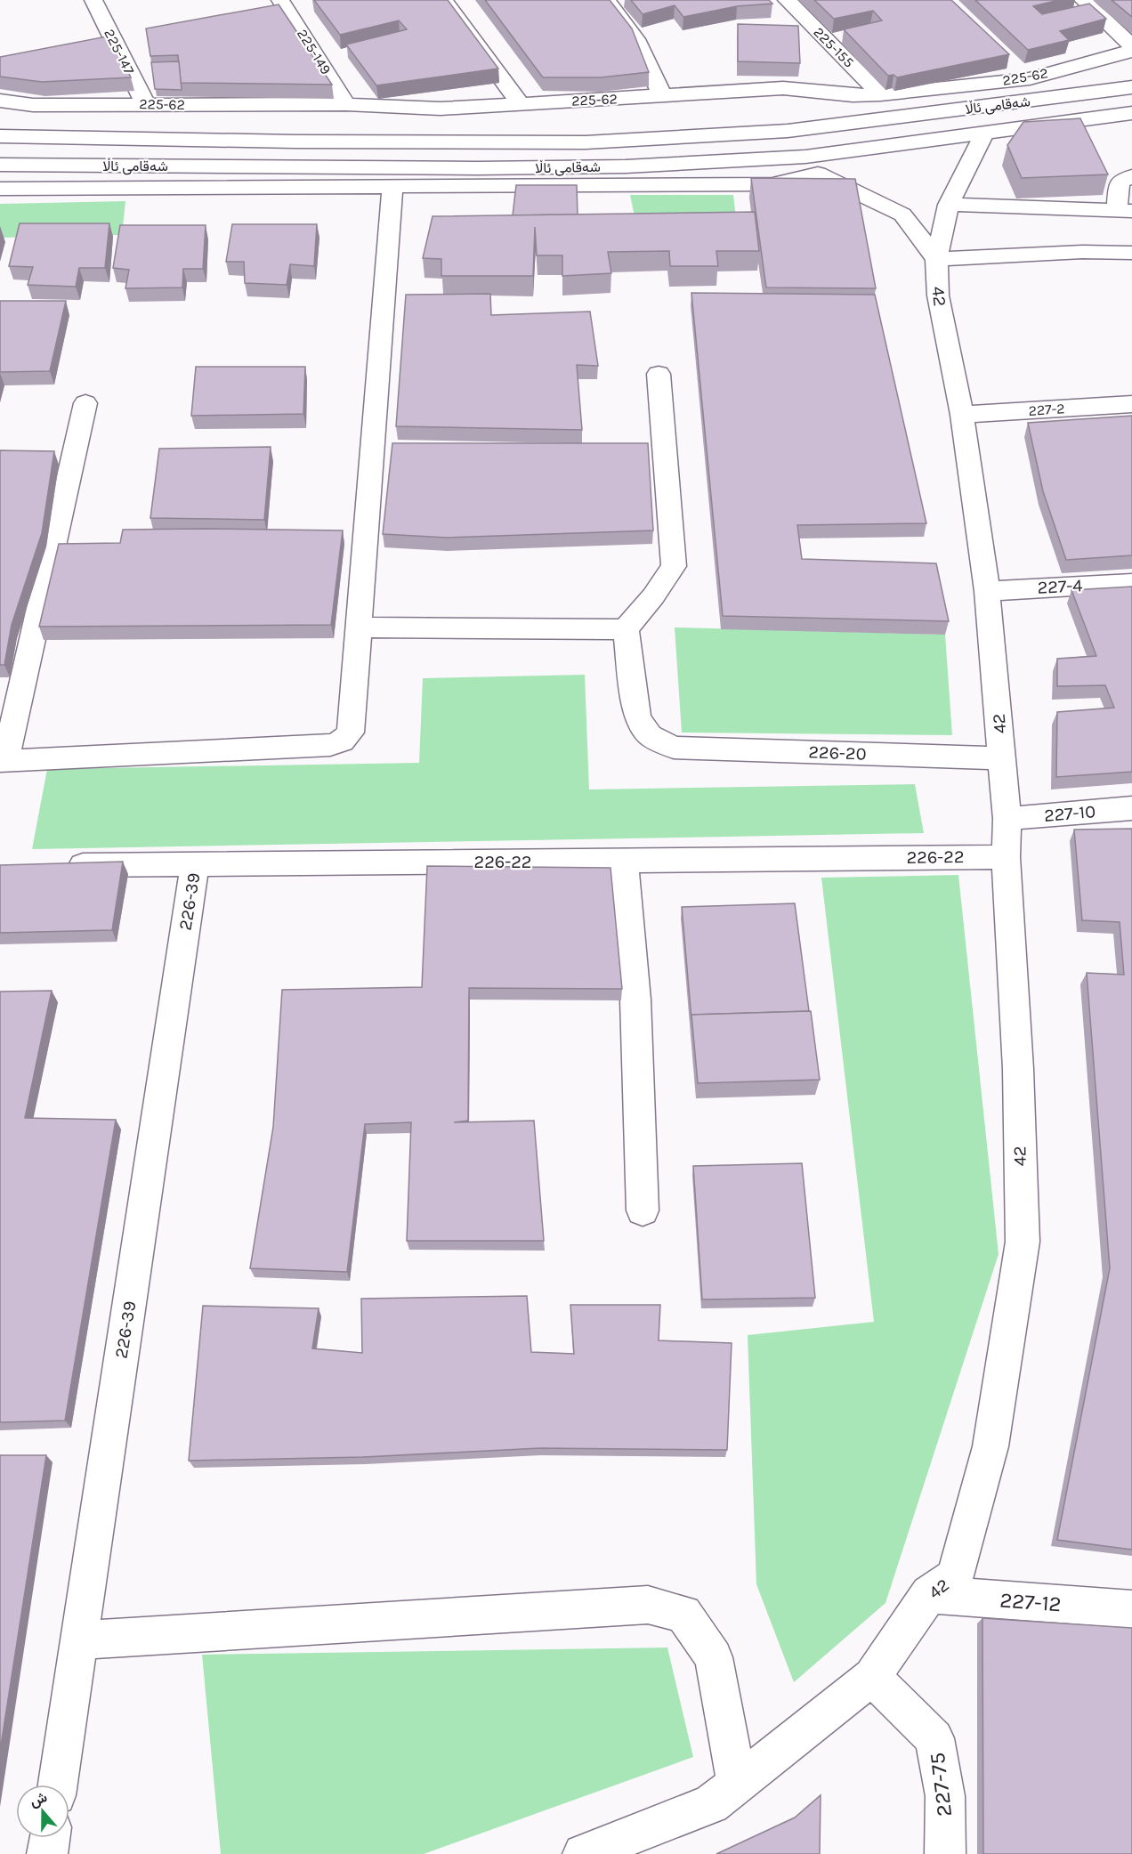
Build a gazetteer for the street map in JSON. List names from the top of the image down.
{
  "streets": {
    "street": [
      "225-155",
      "225-147",
      "225-149",
      "225-62",
      "شه‌قامی ئاڵا",
      "42",
      "227-2",
      "227-4",
      "226-20",
      "227-10",
      "226-22",
      "226-39",
      "227-12",
      "227-75"
    ]
  },
  "crossings": [
    ["225-155", "225-62"],
    ["225-147", "225-62"],
    ["225-149", "225-62"],
    ["شه‌قامی ئاڵا", "42"],
    ["42", "227-2"],
    ["42", "227-4"],
    ["42", "226-20"],
    ["42", "227-10"],
    ["42", "226-22"],
    ["42", "227-12"],
    ["42", "227-75"],
    ["226-22", "226-39"]
  ],
  "north": "top"
}
